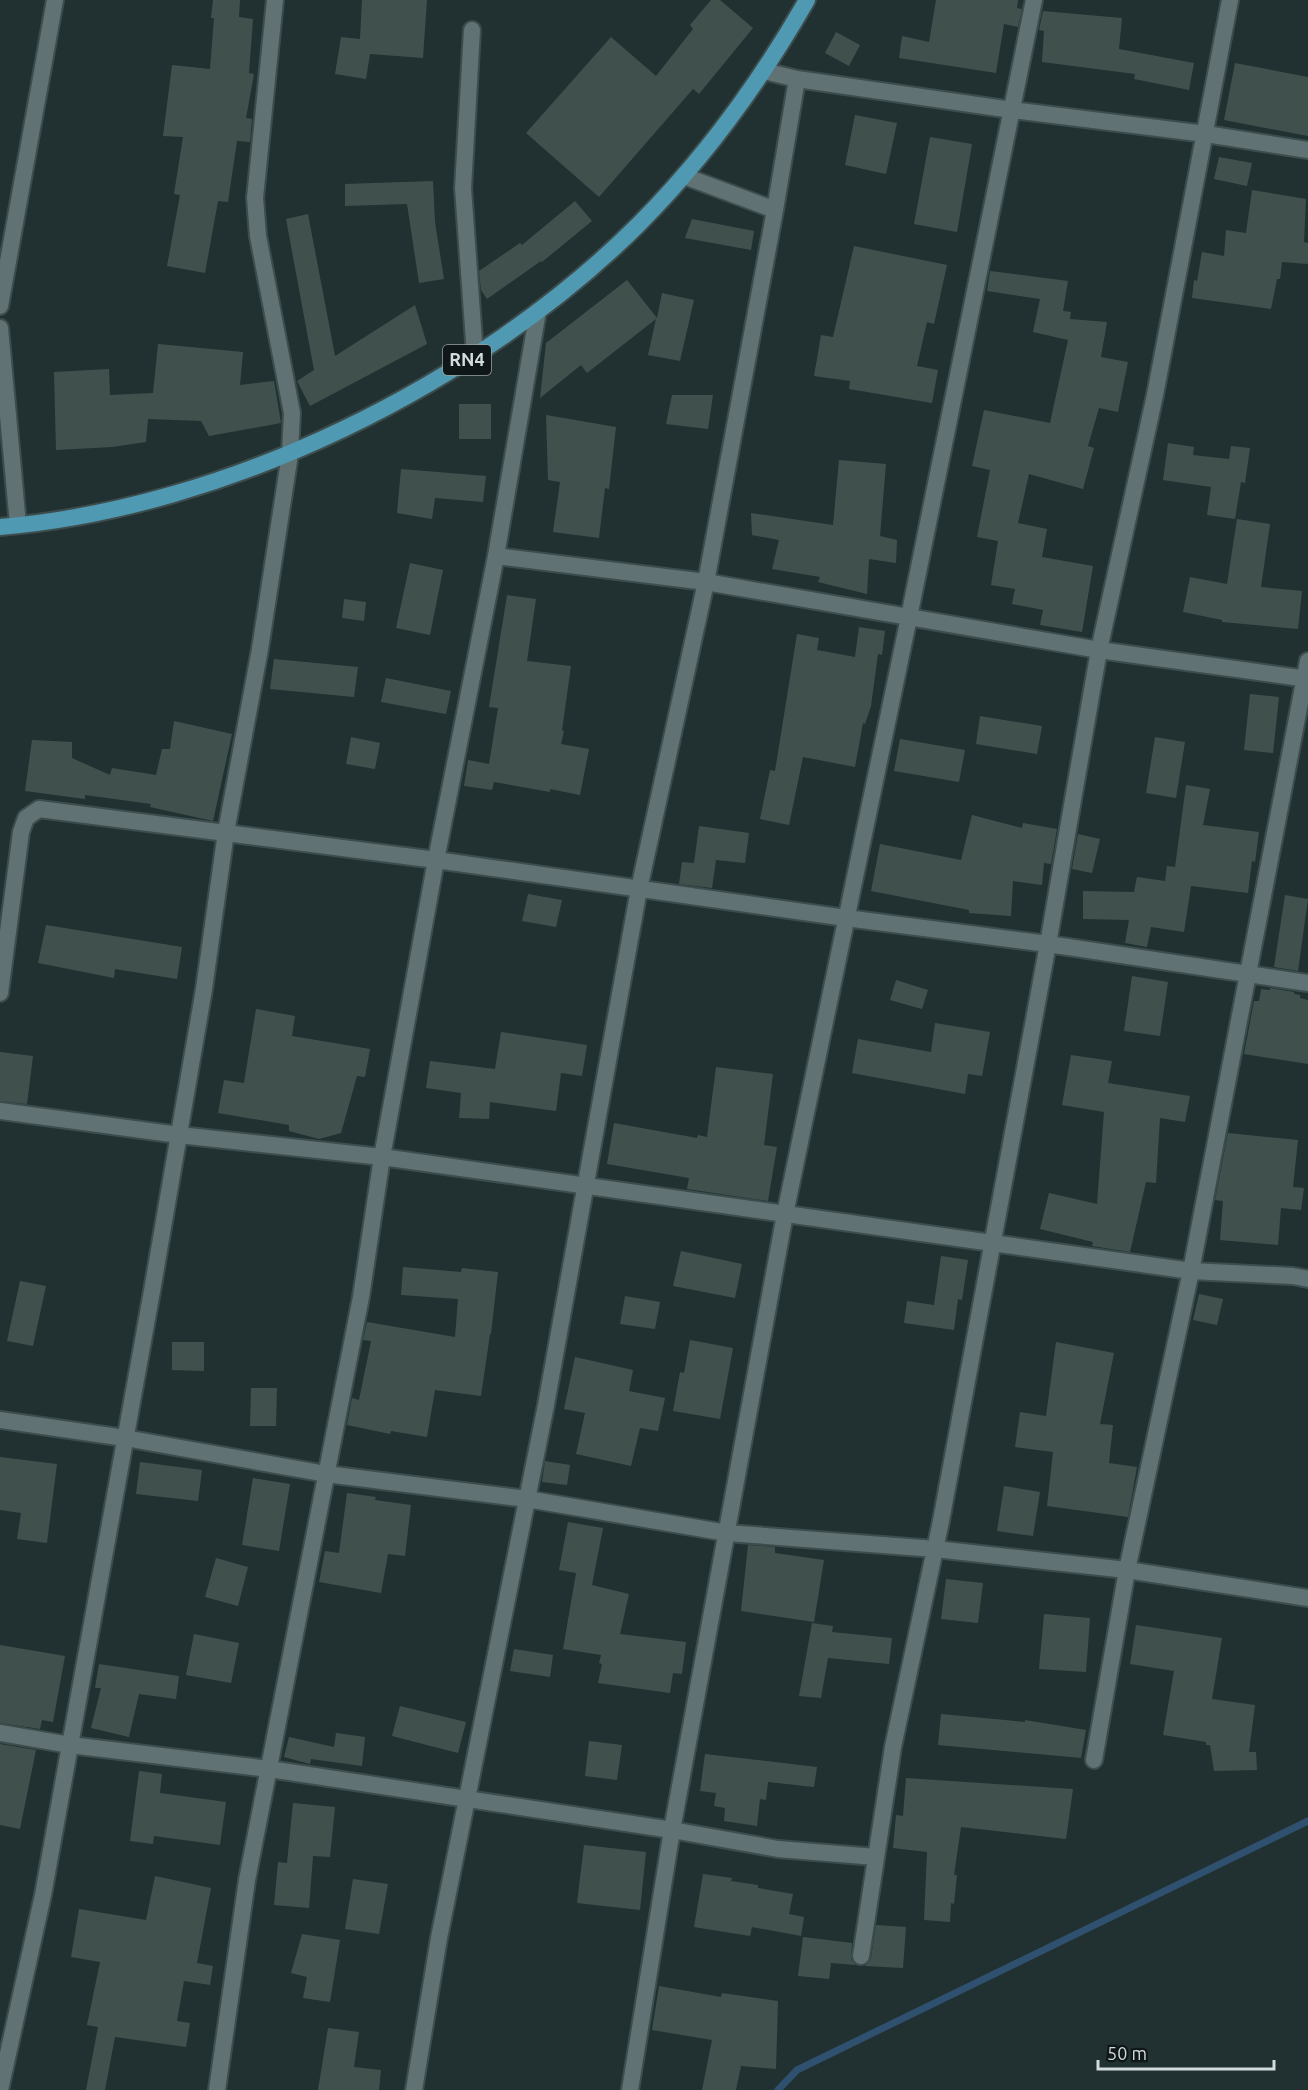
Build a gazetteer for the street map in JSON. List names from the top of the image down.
{
  "streets": {
    "highway": ["RN4"]
  },
  "scale_bar": "50 m"
}
